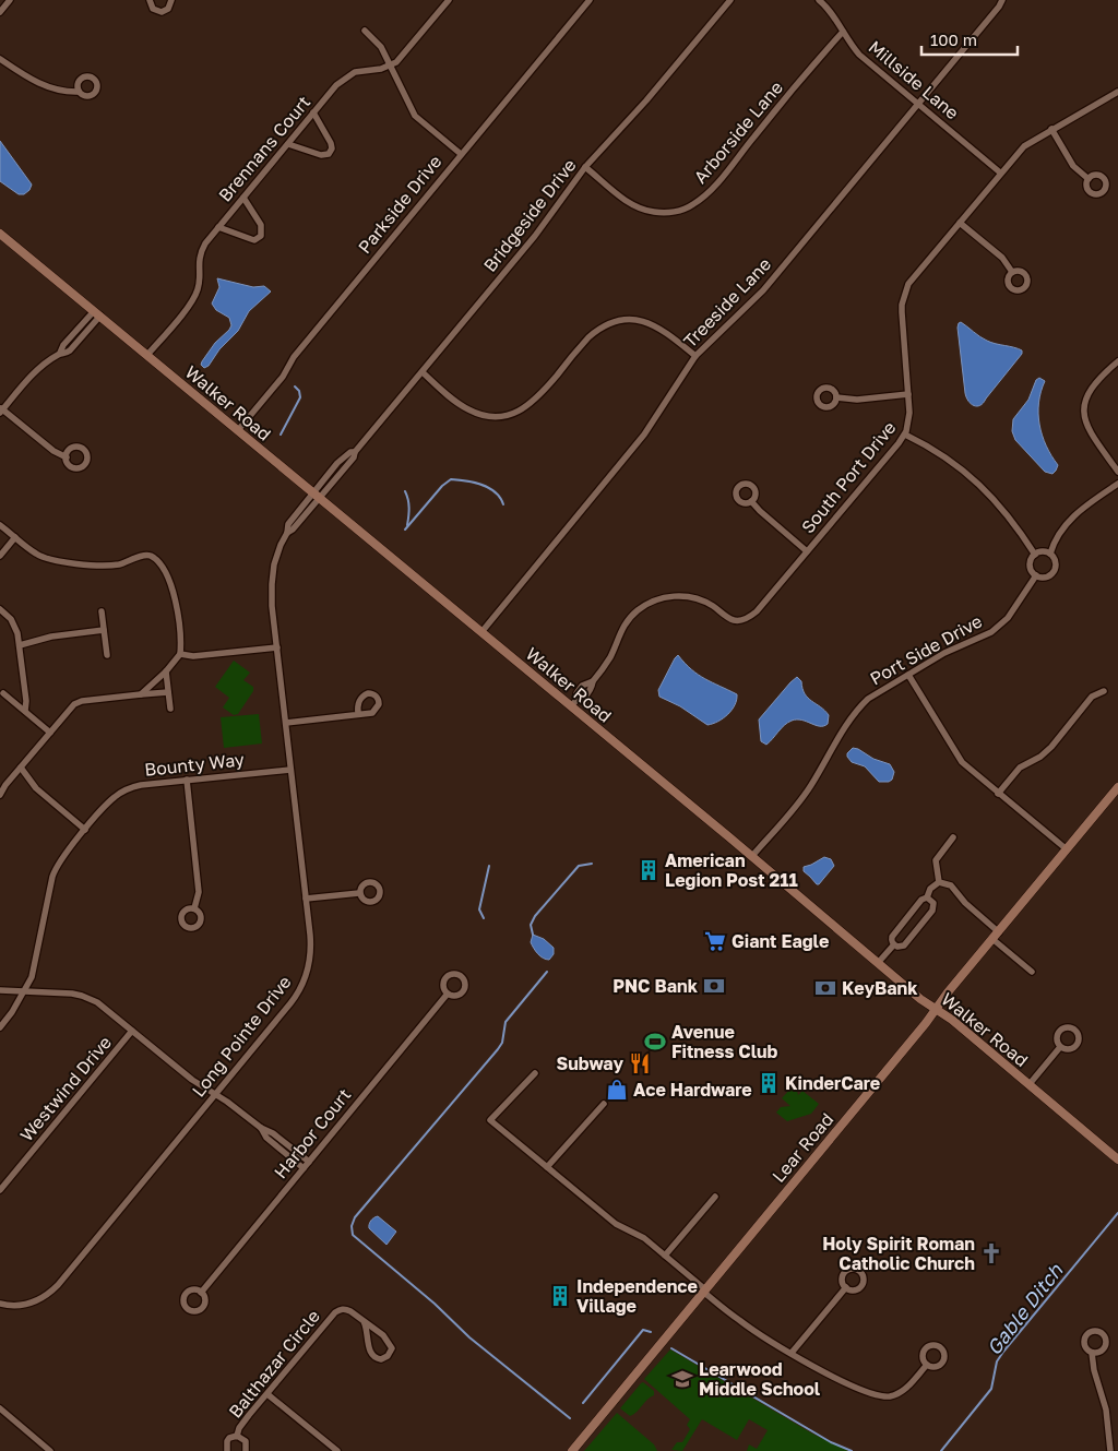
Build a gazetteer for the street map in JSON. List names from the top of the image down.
{
  "streets": {
    "street": [
      "Millside Lane",
      "Arborside Lane",
      "Brennans Court",
      "Parkside Drive",
      "Bridgeside Drive",
      "Treeside Lane",
      "Walker Road",
      "South Port Drive",
      "Port Side Drive",
      "Bounty Way",
      "Long Pointe Drive",
      "Westwind Drive",
      "Harbor Court",
      "Lear Road",
      "Balthazar Circle"
    ]
  },
  "crossings": [
    ["Millside Lane", "Arborside Lane"],
    ["Millside Lane", "Treeside Lane"],
    ["Millside Lane", "South Port Drive"],
    ["Arborside Lane", "Bridgeside Drive"],
    ["Brennans Court", "Walker Road"],
    ["Parkside Drive", "Walker Road"],
    ["Bridgeside Drive", "Walker Road"],
    ["Bridgeside Drive", "Long Pointe Drive"],
    ["Treeside Lane", "Walker Road"],
    ["Walker Road", "South Port Drive"],
    ["Walker Road", "Port Side Drive"],
    ["Walker Road", "Long Pointe Drive"],
    ["Walker Road", "Lear Road"],
    ["Bounty Way", "Long Pointe Drive"]
  ],
  "water": ["Gable Ditch"],
  "places": {
    "building": ["American Legion Post 211", "KinderCare", "Independence Village"],
    "supermarket": ["Giant Eagle"],
    "bank": ["PNC Bank", "KeyBank"],
    "sports": ["Avenue Fitness Club"],
    "restaurant": ["Subway"],
    "shop": ["Ace Hardware"],
    "church": ["Holy Spirit Roman Catholic Church"],
    "school or university": ["Learwood Middle School"]
  },
  "scale_bar": "100 m"
}
